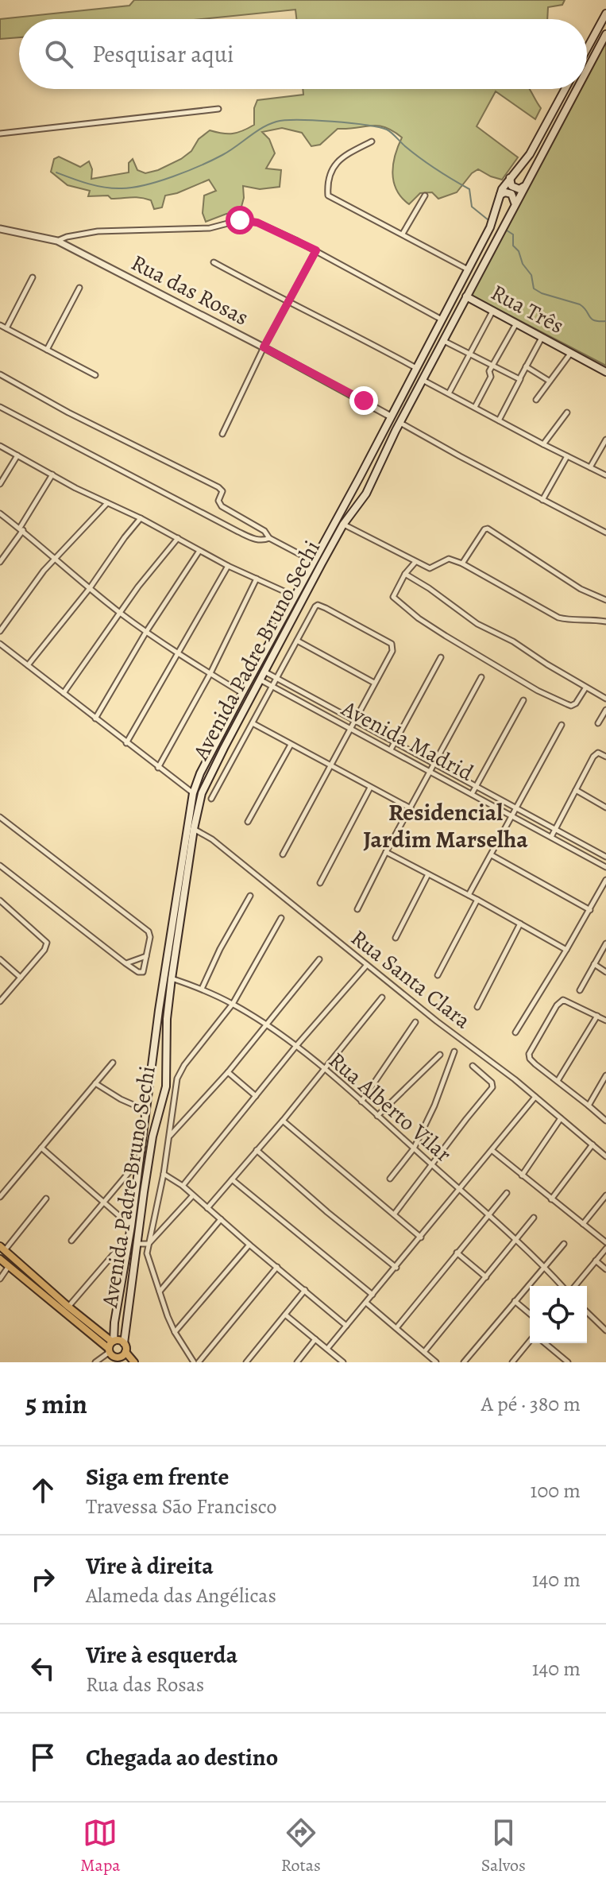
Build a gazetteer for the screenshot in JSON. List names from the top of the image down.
{
  "streets": {
    "main road": ["Rua Três", "Avenida Padre Bruno Sechi"],
    "street": [
      "Rua das Rosas",
      "Avenida Madrid",
      "Rua Santa Clara",
      "Rua Alberto Vilar"
    ]
  },
  "crossings": [
    ["Rua das Rosas", "Avenida Padre Bruno Sechi"],
    ["Rua Três", "Avenida Padre Bruno Sechi"],
    ["Avenida Padre Bruno Sechi", "Avenida Madrid"],
    ["Avenida Padre Bruno Sechi", "Rua Santa Clara"],
    ["Avenida Padre Bruno Sechi", "Rua Alberto Vilar"]
  ],
  "districts": ["Residencial Jardim Marselha"],
  "page": {
    "search": "Pesquisar aqui",
    "heading": ["5 min", "A pé · 380 m"],
    "list": [
      ["Siga em frente", "Travessa São Francisco", "100 m"],
      ["Vire à direita", "Alameda das Angélicas", "140 m"],
      ["Vire à esquerda", "Rua das Rosas", "140 m"],
      "Chegada ao destino"
    ],
    "nav": ["Mapa", "Rotas", "Salvos"]
  }
}
